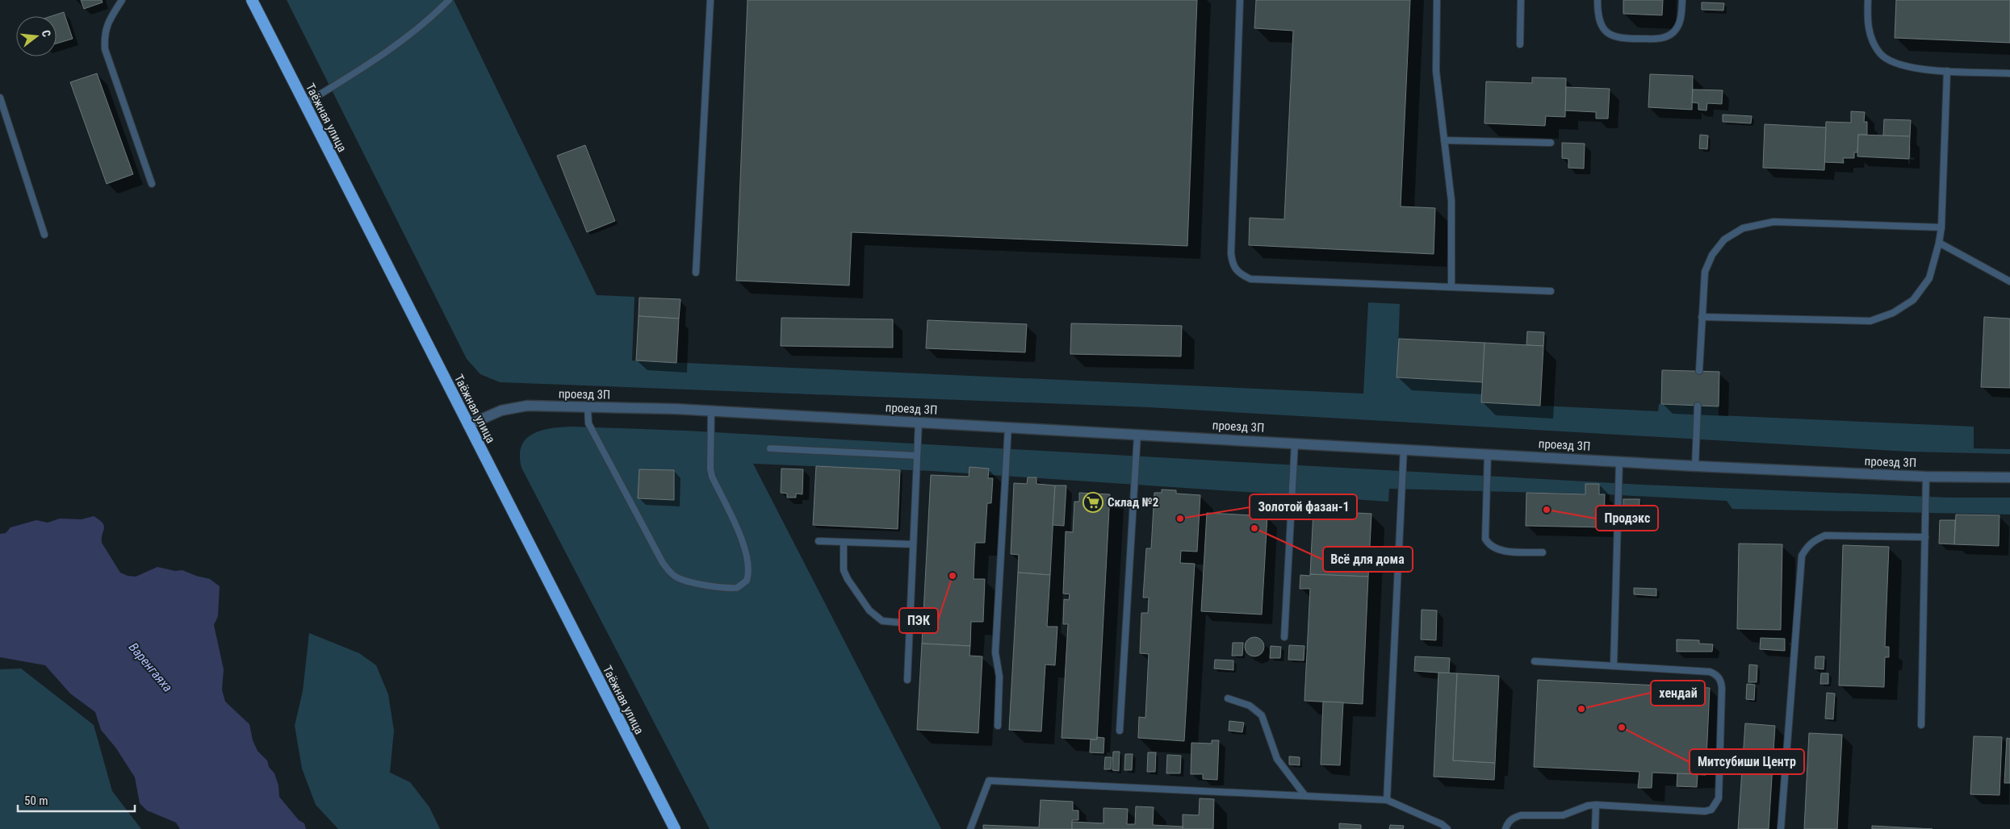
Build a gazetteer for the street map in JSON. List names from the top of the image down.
{
  "streets": {
    "highway": ["Таёжная улица"],
    "street": ["проезд 3П"]
  },
  "crossings": [
    ["Таёжная улица", "проезд 3П"]
  ],
  "water": ["Варенгаяха"],
  "places": {
    "supermarket": ["Склад №2"],
    "other": [
      "Продэкс",
      "Золотой фазан-1",
      "Всё для дома",
      "ПЭК",
      "хендай",
      "Митсубиши Центр"
    ]
  },
  "scale_bar": "50 m",
  "north": "right"
}
